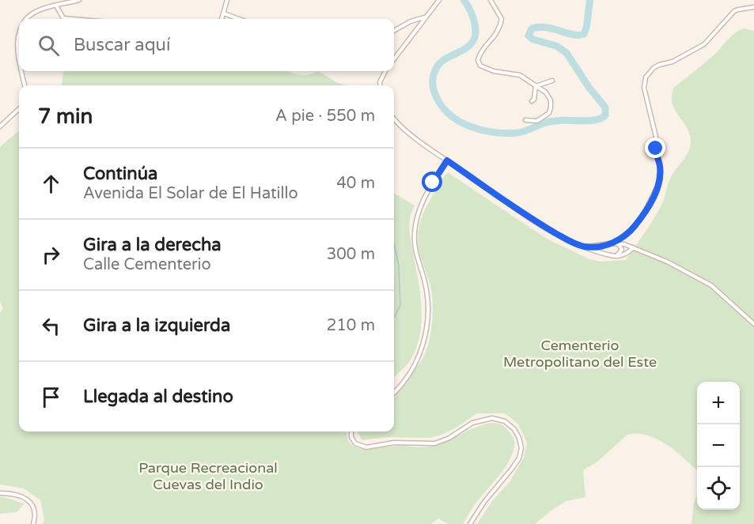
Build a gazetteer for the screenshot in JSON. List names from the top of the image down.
{
  "parks": ["Cementerio Metropolitano del Este", "Parque Recreacional Cuevas del Indio"],
  "page": {
    "search": "Buscar aquí",
    "heading": ["7 min", "A pie · 550 m"],
    "list": [
      ["Continúa", "Avenida El Solar de El Hatillo", "40 m"],
      ["Gira a la derecha", "Calle Cementerio", "300 m"],
      ["Gira a la izquierda", "210 m"],
      "Llegada al destino"
    ],
    "map_buttons": ["+", "−"]
  }
}
